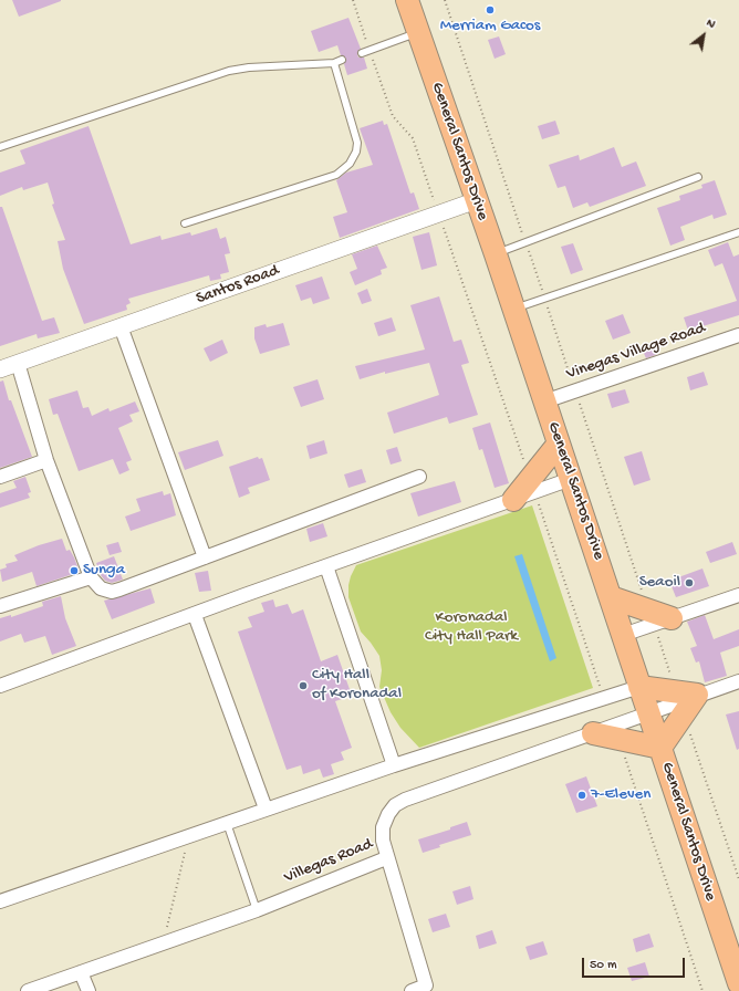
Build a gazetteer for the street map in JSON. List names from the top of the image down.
{
  "streets": {
    "highway": ["General Santos Drive"],
    "street": ["Santos Road", "Vinegas Village Road", "Villegas Road"]
  },
  "crossings": [
    ["General Santos Drive", "Santos Road"],
    ["General Santos Drive", "Vinegas Village Road"],
    ["General Santos Drive", "Villegas Road"]
  ],
  "parks": ["Koronadal City Hall Park"],
  "places": [
    "Merriam Gacos",
    "Sunga",
    "Seaoil",
    "City Hall of Koronadal",
    "7-Eleven"
  ],
  "scale_bar": "50 m",
  "north": "top right"
}
